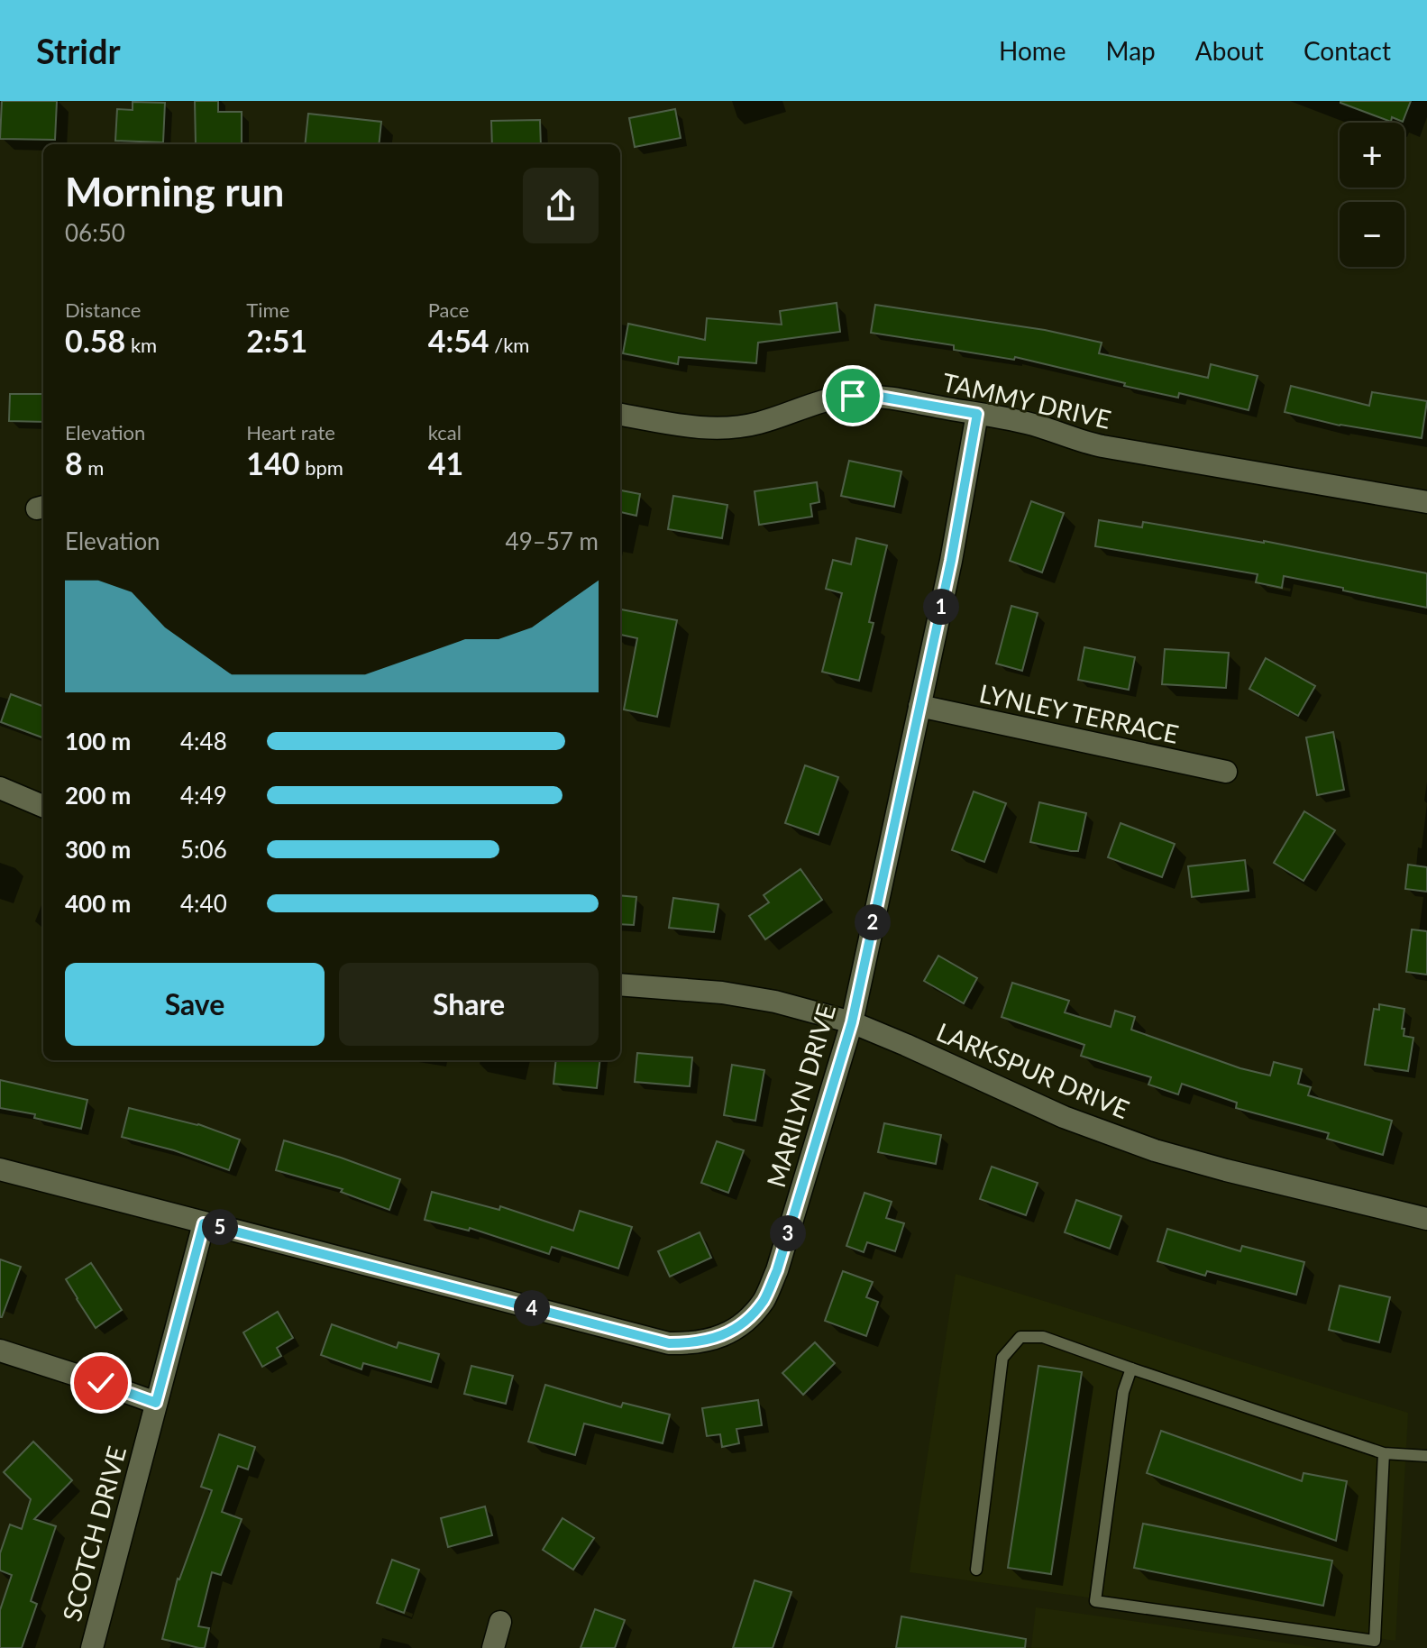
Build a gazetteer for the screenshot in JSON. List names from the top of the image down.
{
  "streets": {
    "street": [
      "TAMMY DRIVE",
      "LYNLEY TERRACE",
      "LARKSPUR DRIVE",
      "MARILYN DRIVE",
      "SCOTCH DRIVE"
    ]
  },
  "crossings": [
    ["TAMMY DRIVE", "MARILYN DRIVE"],
    ["LYNLEY TERRACE", "MARILYN DRIVE"],
    ["LARKSPUR DRIVE", "MARILYN DRIVE"],
    ["MARILYN DRIVE", "SCOTCH DRIVE"]
  ],
  "page": {
    "header": "Stridr",
    "nav": [
      "Home",
      "Map",
      "About",
      "Contact"
    ],
    "map_buttons": ["+", "−"],
    "heading": ["Morning run", "06:50"],
    "stats": [
      ["Distance", "0.58 km"],
      ["Time", "2:51"],
      ["Pace", "4:54 /km"],
      ["Elevation", "8 m"],
      ["Heart rate", "140 bpm"],
      ["kcal", "41"]
    ],
    "chart": ["Elevation", "49–57 m"],
    "pins": [
      "1",
      "2",
      "5",
      "3",
      "4"
    ],
    "list": [
      {
        "name": "100 m",
        "note": "4:48"
      },
      {
        "name": "200 m",
        "note": "4:49"
      },
      {
        "name": "300 m",
        "note": "5:06"
      },
      {
        "name": "400 m",
        "note": "4:40"
      }
    ],
    "buttons": ["Save", "Share"]
  }
}
